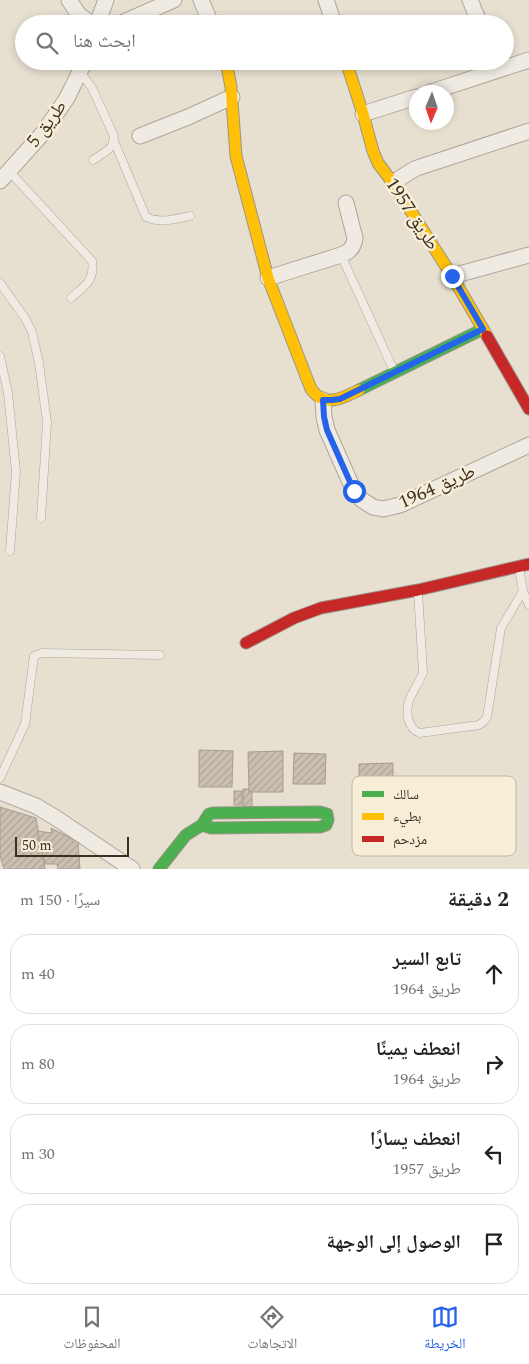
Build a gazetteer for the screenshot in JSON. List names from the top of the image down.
{
  "streets": {
    "street": ["طريق 5", "طريق 1957", "طريق 1964"]
  },
  "legend": ["سالك", "بطيء", "مزدحم"],
  "scale_bar": "50 m",
  "north": "bottom",
  "page": {
    "search": "ابحث هنا",
    "scale": "50 m",
    "heading": ["2 دقيقة", "سيرًا · 150 m"],
    "list": [
      ["تابع السير", "طريق 1964", "40 m"],
      ["انعطف يمينًا", "طريق 1964", "80 m"],
      ["انعطف يسارًا", "طريق 1957", "30 m"],
      "الوصول إلى الوجهة"
    ],
    "nav": ["الخريطة", "الاتجاهات", "المحفوظات"]
  }
}
